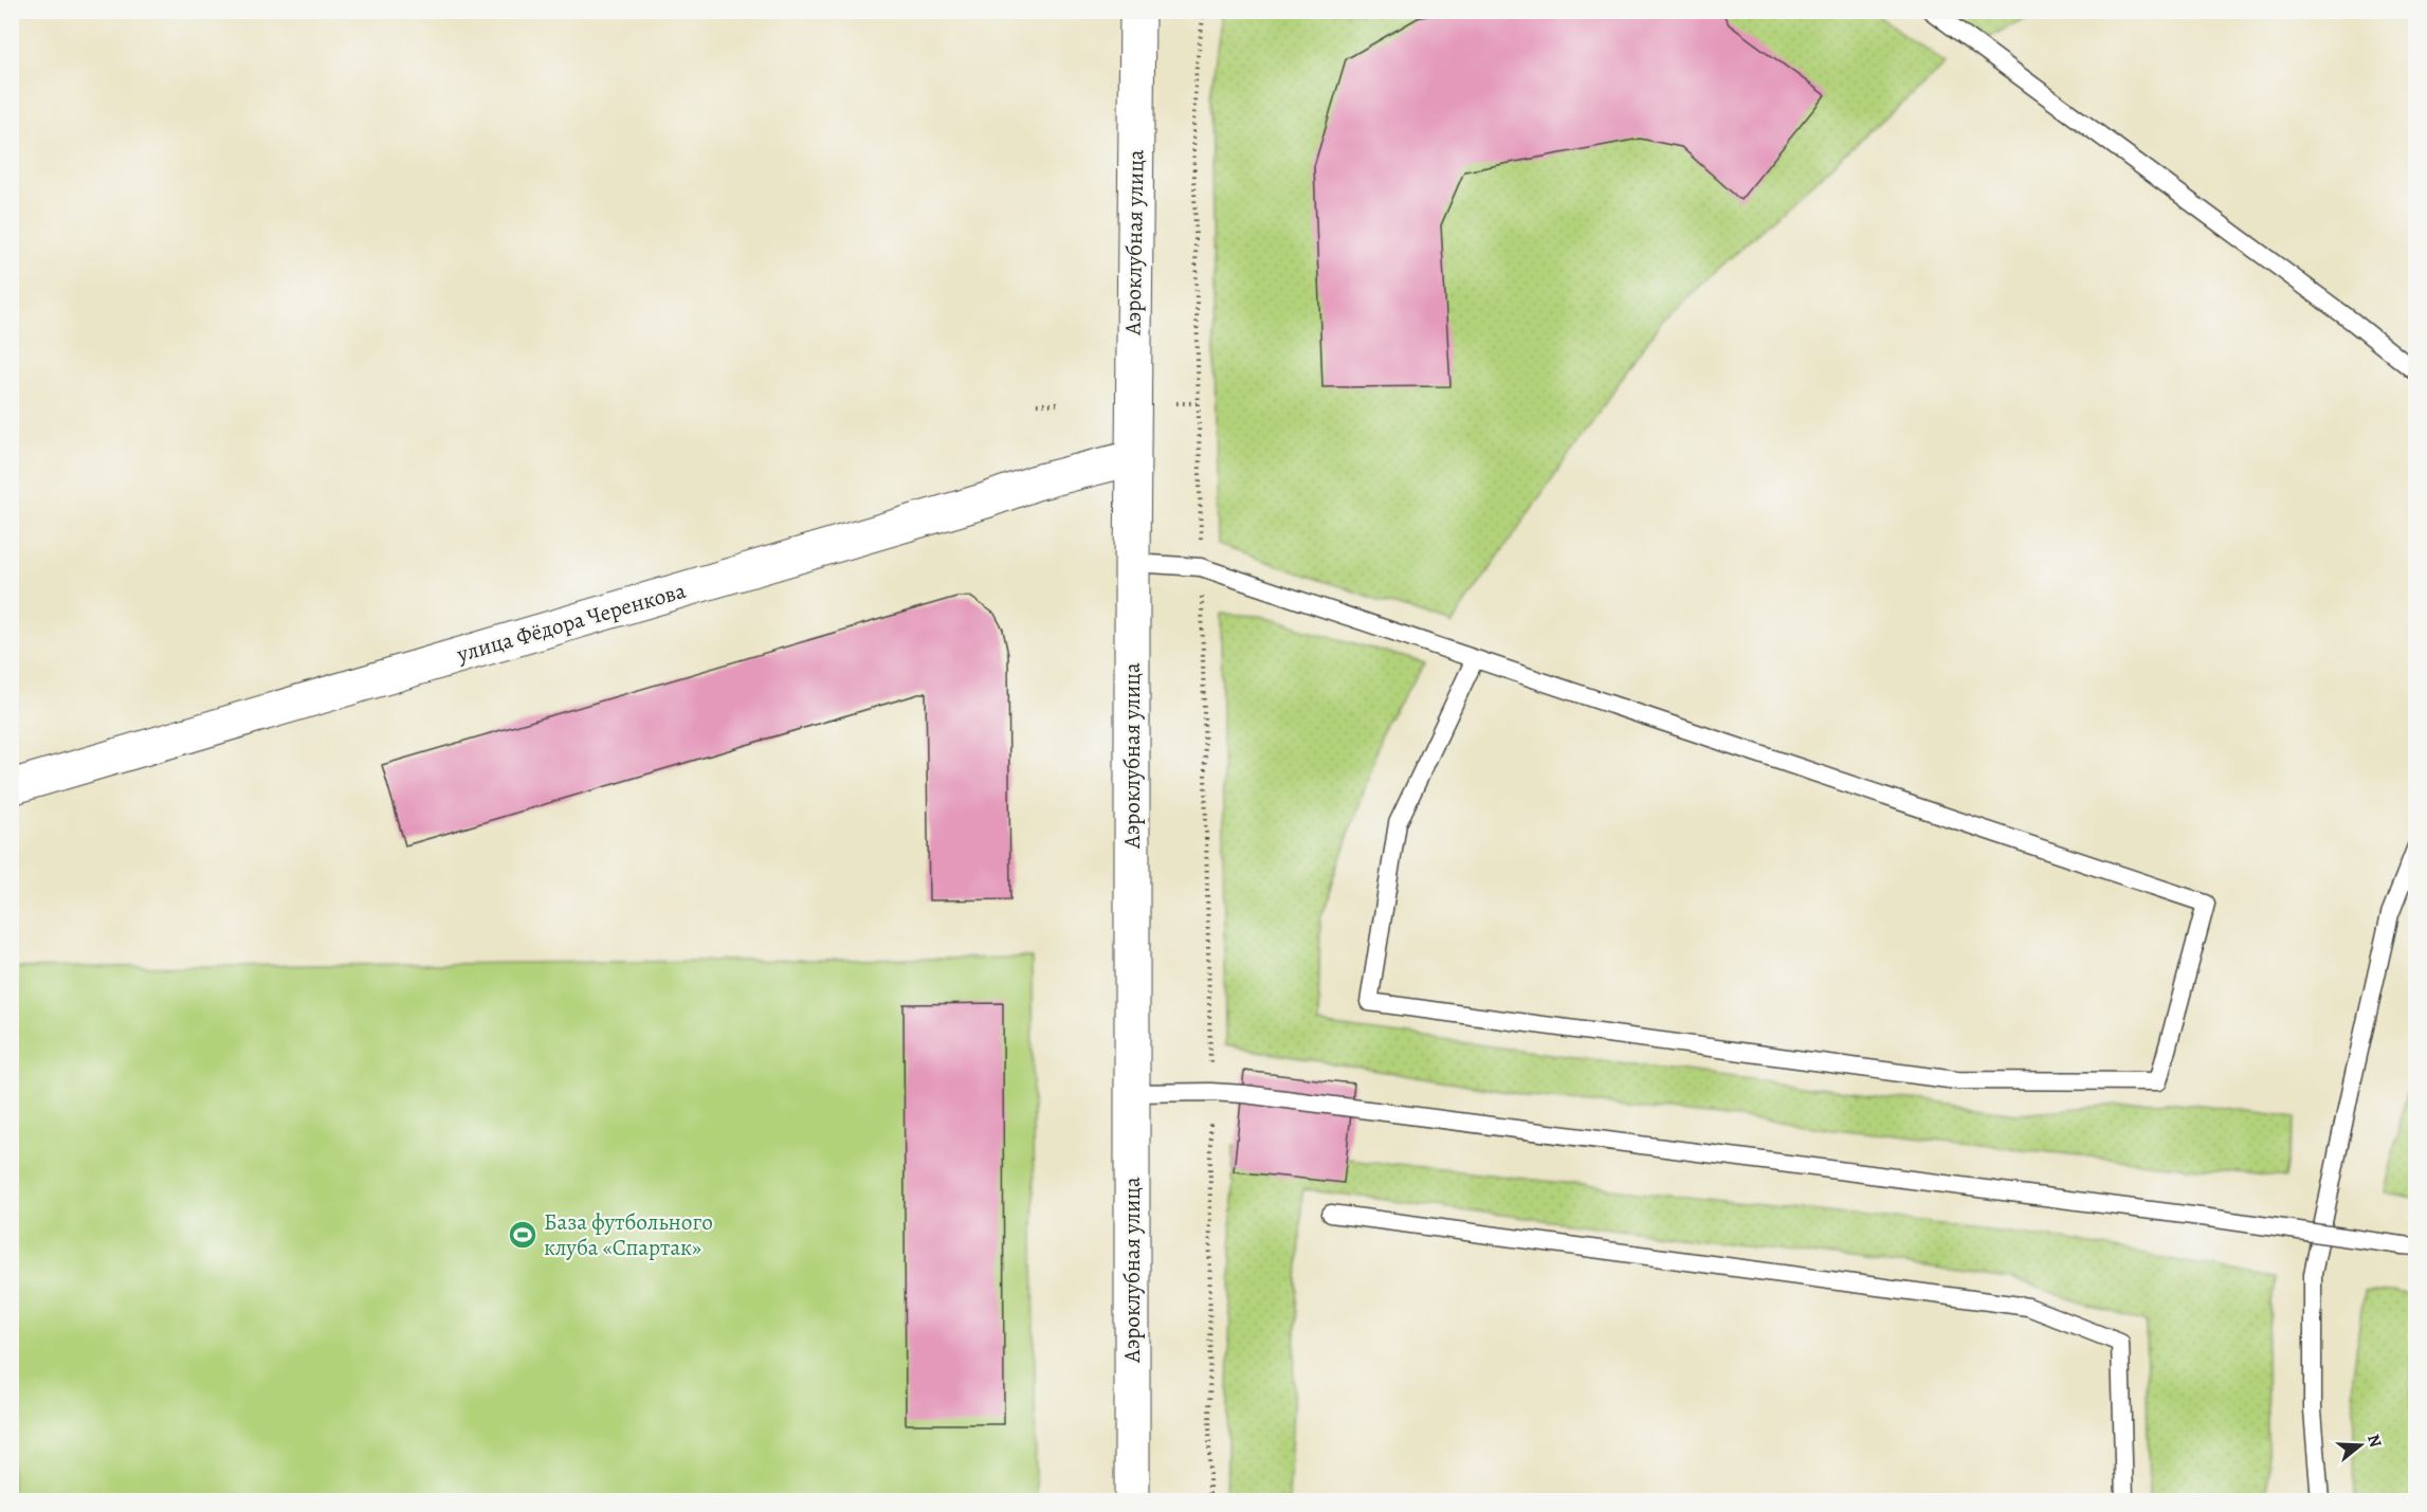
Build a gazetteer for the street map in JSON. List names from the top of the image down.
{
  "streets": {
    "street": ["Аэроклубная улица", "улица Фёдора Черенкова"]
  },
  "crossings": [
    ["Аэроклубная улица", "улица Фёдора Черенкова"]
  ],
  "places": {
    "sports": ["База футбольного клуба «Спартак»"]
  },
  "north": "right"
}
